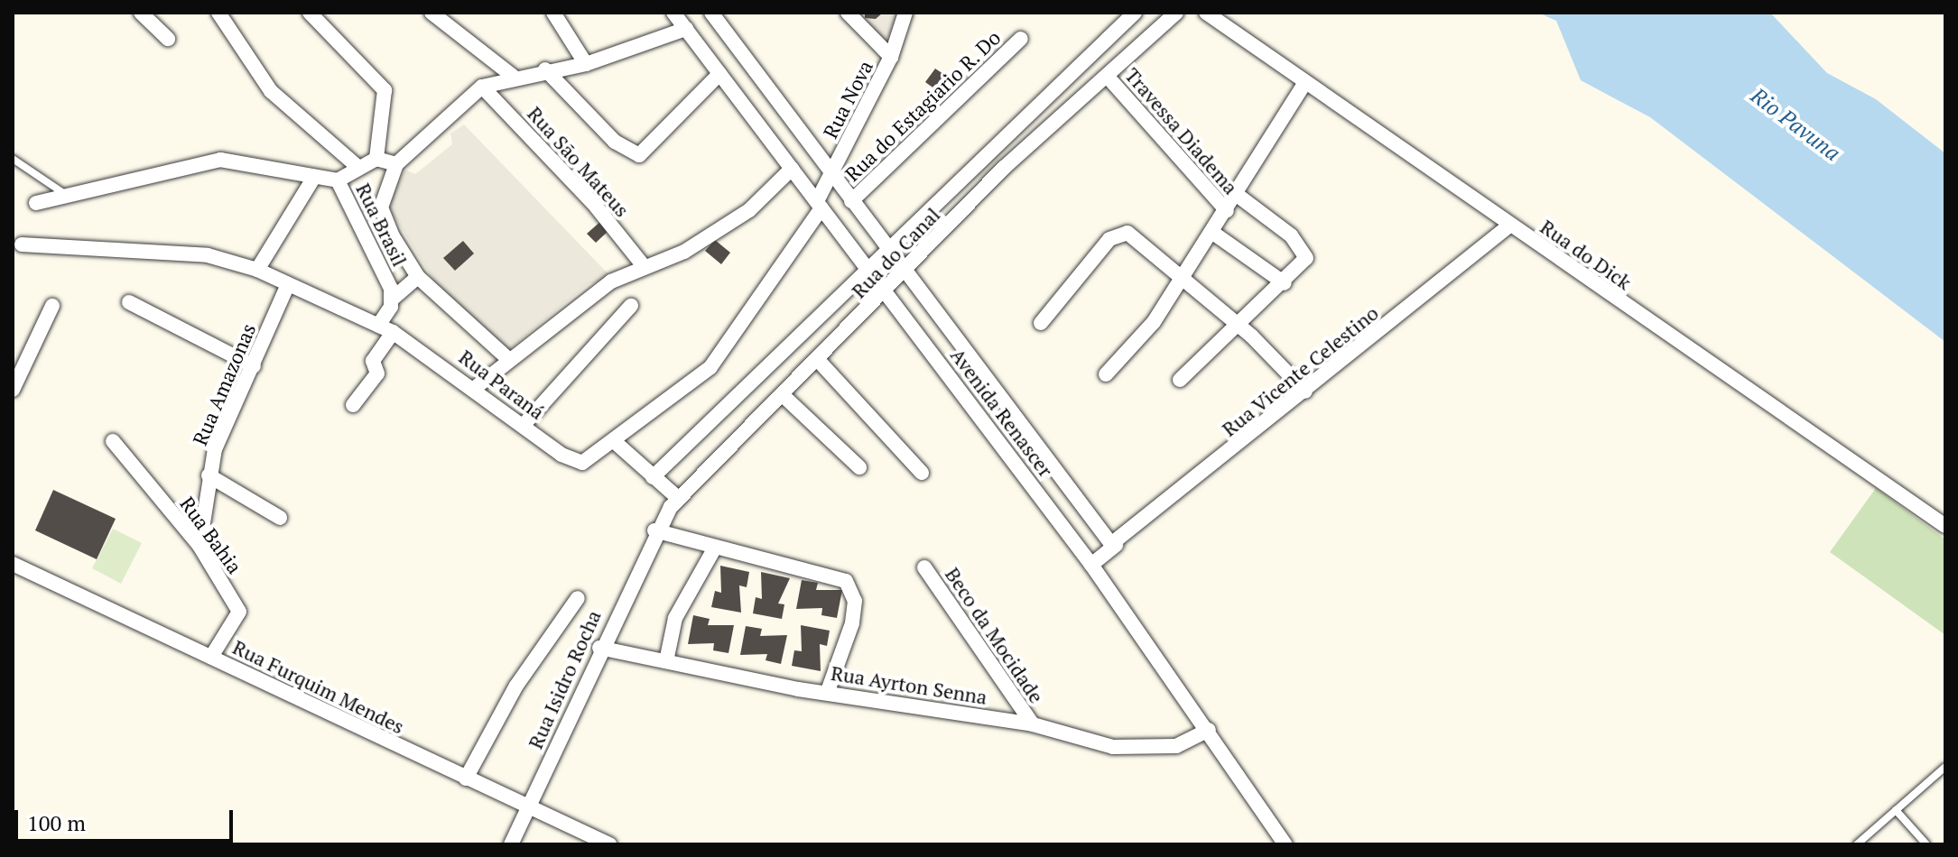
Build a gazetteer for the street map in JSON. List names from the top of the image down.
{
  "streets": {
    "street": [
      "Rua Nova",
      "Rua do Estagiario R. Do",
      "Travessa Diadema",
      "Rua São Mateus",
      "Rua Brasil",
      "Rua do Canal",
      "Rua do Dick",
      "Rua Vicente Celestino",
      "Rua Amazonas",
      "Rua Paraná",
      "Avenida Renascer",
      "Rua Bahia",
      "Beco da Mocidade",
      "Rua Isidro Rocha",
      "Rua Ayrton Senna",
      "Rua Furquim Mendes"
    ]
  },
  "crossings": [
    ["Rua Nova", "Rua Paraná"],
    ["Rua Nova", "Avenida Renascer"],
    ["Rua do Estagiario R. Do", "Avenida Renascer"],
    ["Travessa Diadema", "Rua do Canal"],
    ["Rua Brasil", "Rua Paraná"],
    ["Rua do Canal", "Avenida Renascer"],
    ["Rua do Canal", "Rua Isidro Rocha"],
    ["Rua do Dick", "Rua Vicente Celestino"],
    ["Rua Vicente Celestino", "Avenida Renascer"],
    ["Rua Amazonas", "Rua Paraná"],
    ["Rua Amazonas", "Rua Bahia"],
    ["Avenida Renascer", "Rua Ayrton Senna"],
    ["Rua Bahia", "Rua Furquim Mendes"],
    ["Beco da Mocidade", "Rua Ayrton Senna"],
    ["Rua Isidro Rocha", "Rua Ayrton Senna"],
    ["Rua Isidro Rocha", "Rua Furquim Mendes"]
  ],
  "water": ["Rio Pavuna"],
  "scale_bar": "100 m"
}
